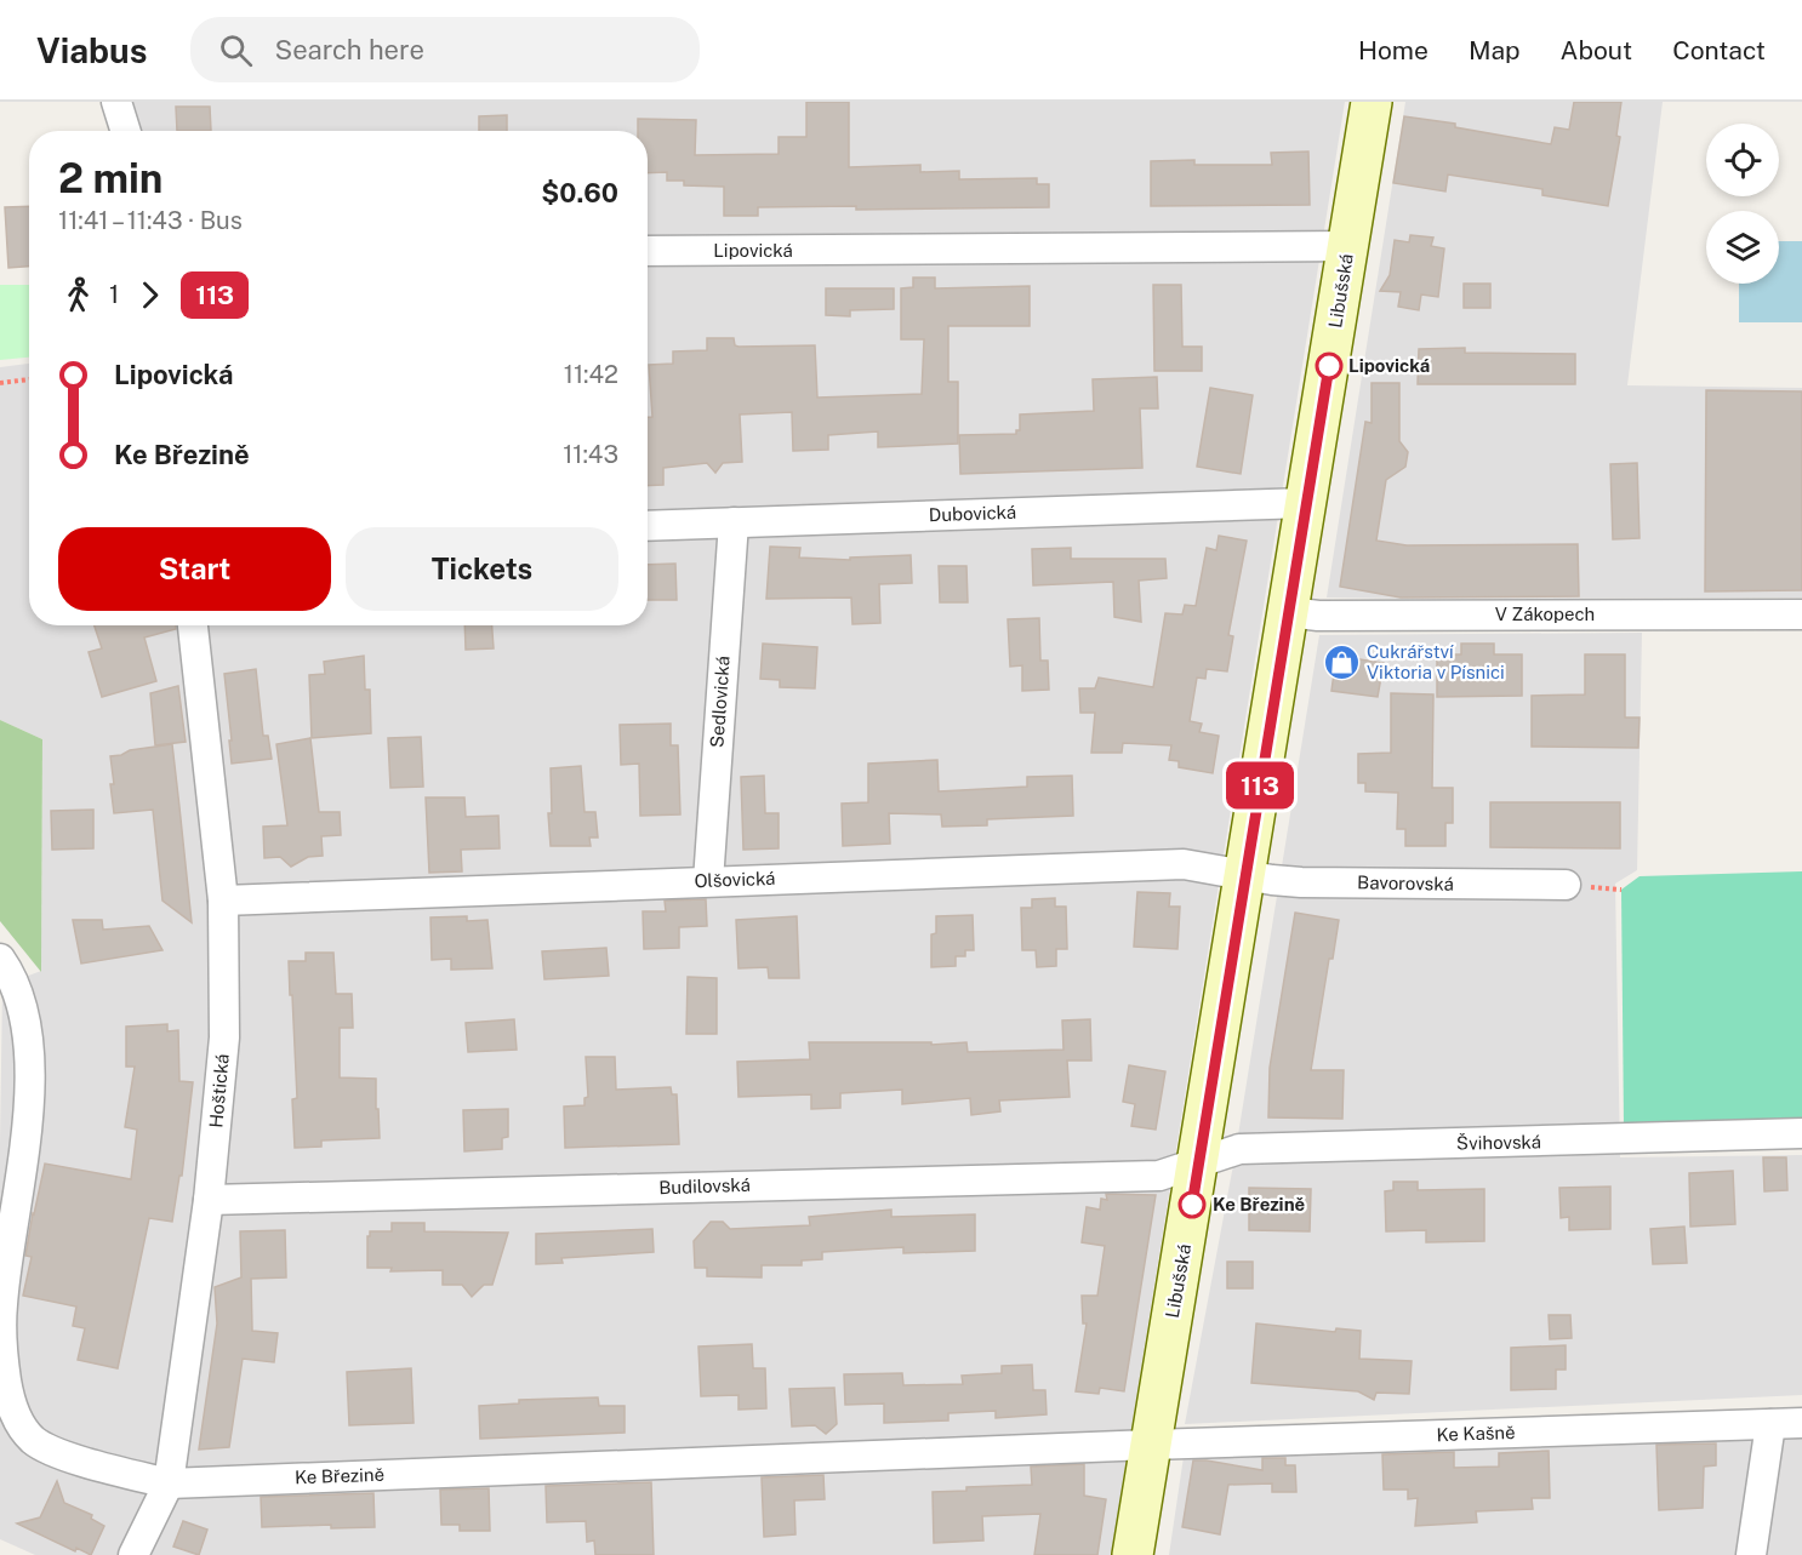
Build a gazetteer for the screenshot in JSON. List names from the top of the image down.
{
  "streets": {
    "street": [
      "Lipovická",
      "Libušská",
      "Dubovická",
      "V Zákopech",
      "Sedlovická",
      "Olšovická",
      "Bavorovská",
      "Hoštická",
      "Švihovská",
      "Budilovská",
      "Ke Kašně",
      "Ke Březině"
    ]
  },
  "crossings": [
    ["Lipovická", "Libušská"],
    ["Libušská", "Dubovická"],
    ["Libušská", "V Zákopech"],
    ["Libušská", "Olšovická"],
    ["Libušská", "Bavorovská"],
    ["Libušská", "Švihovská"],
    ["Libušská", "Budilovská"],
    ["Libušská", "Ke Kašně"],
    ["Libušská", "Ke Březině"],
    ["Dubovická", "Sedlovická"],
    ["Sedlovická", "Olšovická"],
    ["Olšovická", "Bavorovská"],
    ["Olšovická", "Hoštická"],
    ["Hoštická", "Budilovská"],
    ["Hoštická", "Ke Březině"],
    ["Švihovská", "Budilovská"],
    ["Ke Kašně", "Ke Březině"]
  ],
  "places": {
    "other": ["Lipovická", "Ke Březině"],
    "shop": ["Cukrářství Viktoria v Písnici"]
  },
  "lines": ["bus line 113"],
  "page": {
    "header": "Viabus",
    "search": "Search here",
    "nav": [
      "Home",
      "Map",
      "About",
      "Contact"
    ],
    "on_map": "113",
    "heading": ["2 min", "11:41 – 11:43 · Bus", "$0.60"],
    "legs": ["1", "113"],
    "list": [
      {
        "name": "Lipovická",
        "value": "11:42"
      },
      {
        "name": "Ke Březině",
        "value": "11:43"
      }
    ],
    "buttons": ["Start", "Tickets"]
  }
}
